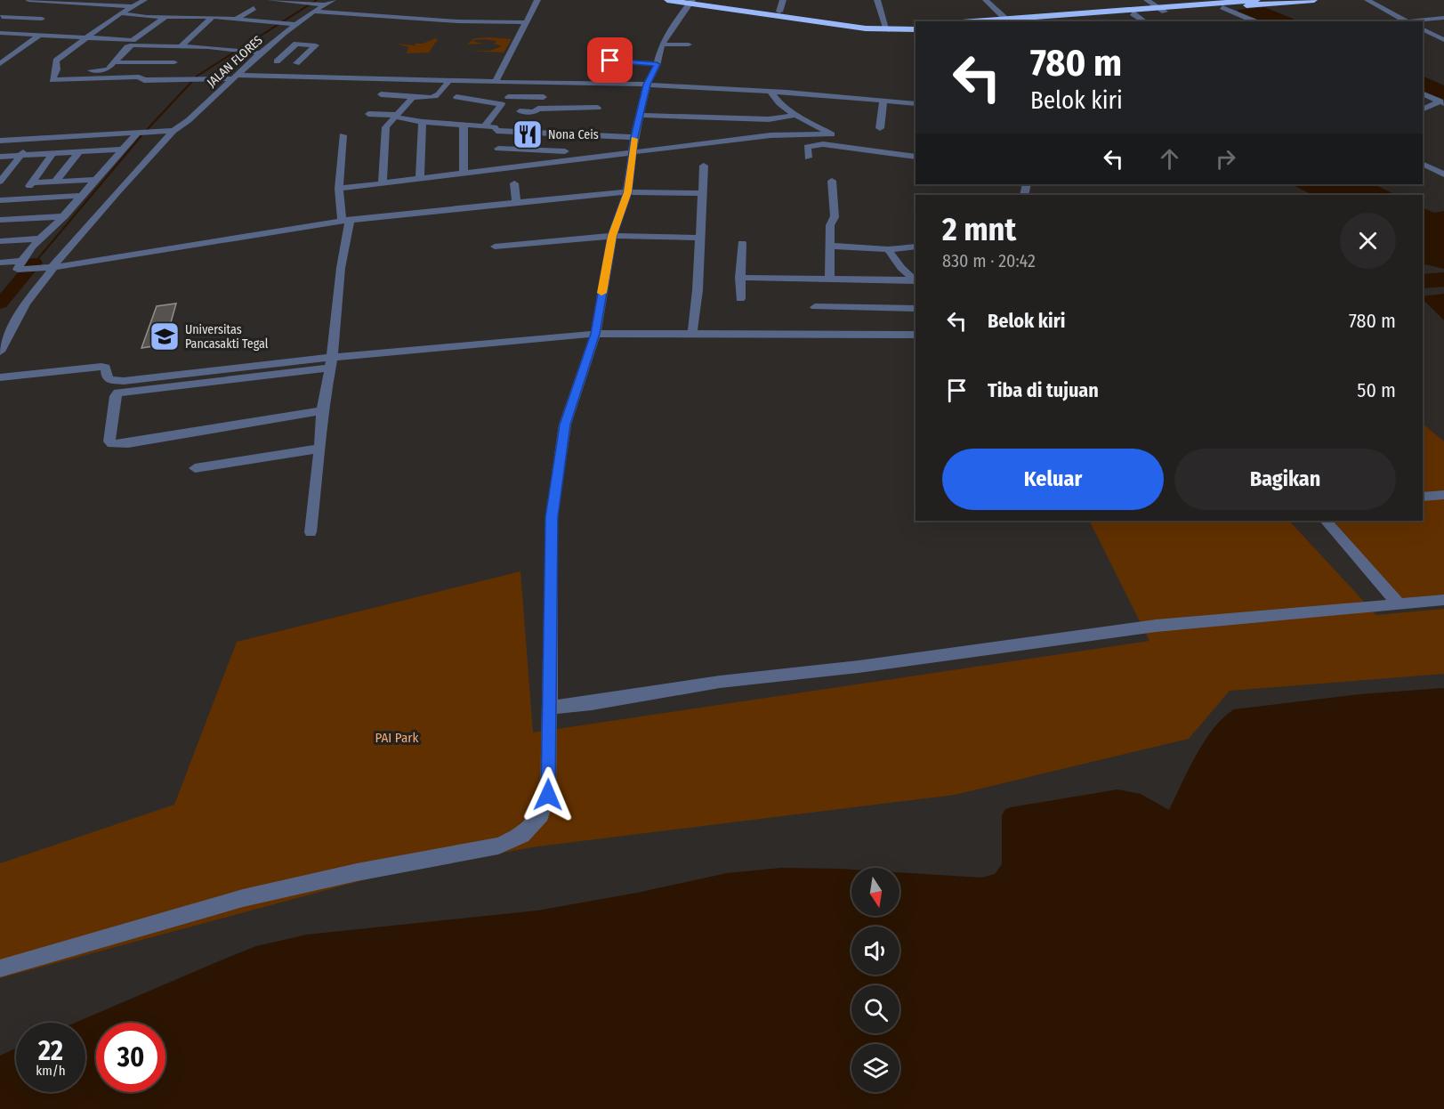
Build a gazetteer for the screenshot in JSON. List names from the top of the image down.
{
  "streets": {
    "street": ["JALAN FLORES"]
  },
  "parks": ["PAI Park"],
  "places": {
    "restaurant": ["Nona Ceis"],
    "school or university": ["Universitas Pancasakti Tegal"]
  },
  "north": "bottom",
  "page": {
    "turn": ["780 m", "Belok kiri"],
    "heading": ["2 mnt", "830 m · 20:42"],
    "list": [
      {
        "name": "Belok kiri",
        "value": "780 m"
      },
      {
        "name": "Tiba di tujuan",
        "value": "50 m"
      }
    ],
    "buttons": ["Keluar", "Bagikan"],
    "speed": "22 km/h",
    "limit": "30"
  }
}
